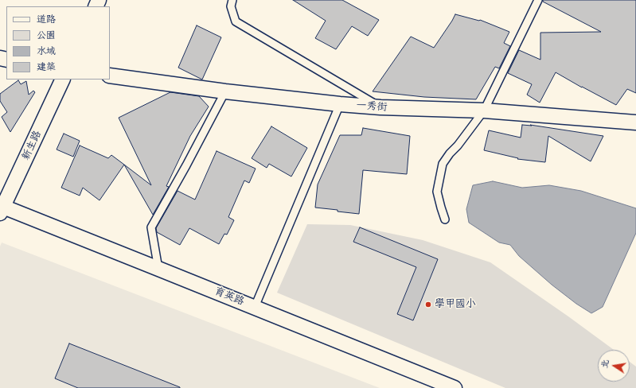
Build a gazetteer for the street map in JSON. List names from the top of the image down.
{
  "streets": {
    "street": ["一秀街", "新生路", "育英路"]
  },
  "crossings": [
    ["新生路", "育英路"]
  ],
  "places": ["學甲國小"],
  "legend": [
    "道路",
    "公園",
    "水域",
    "建築"
  ],
  "north": "left"
}
